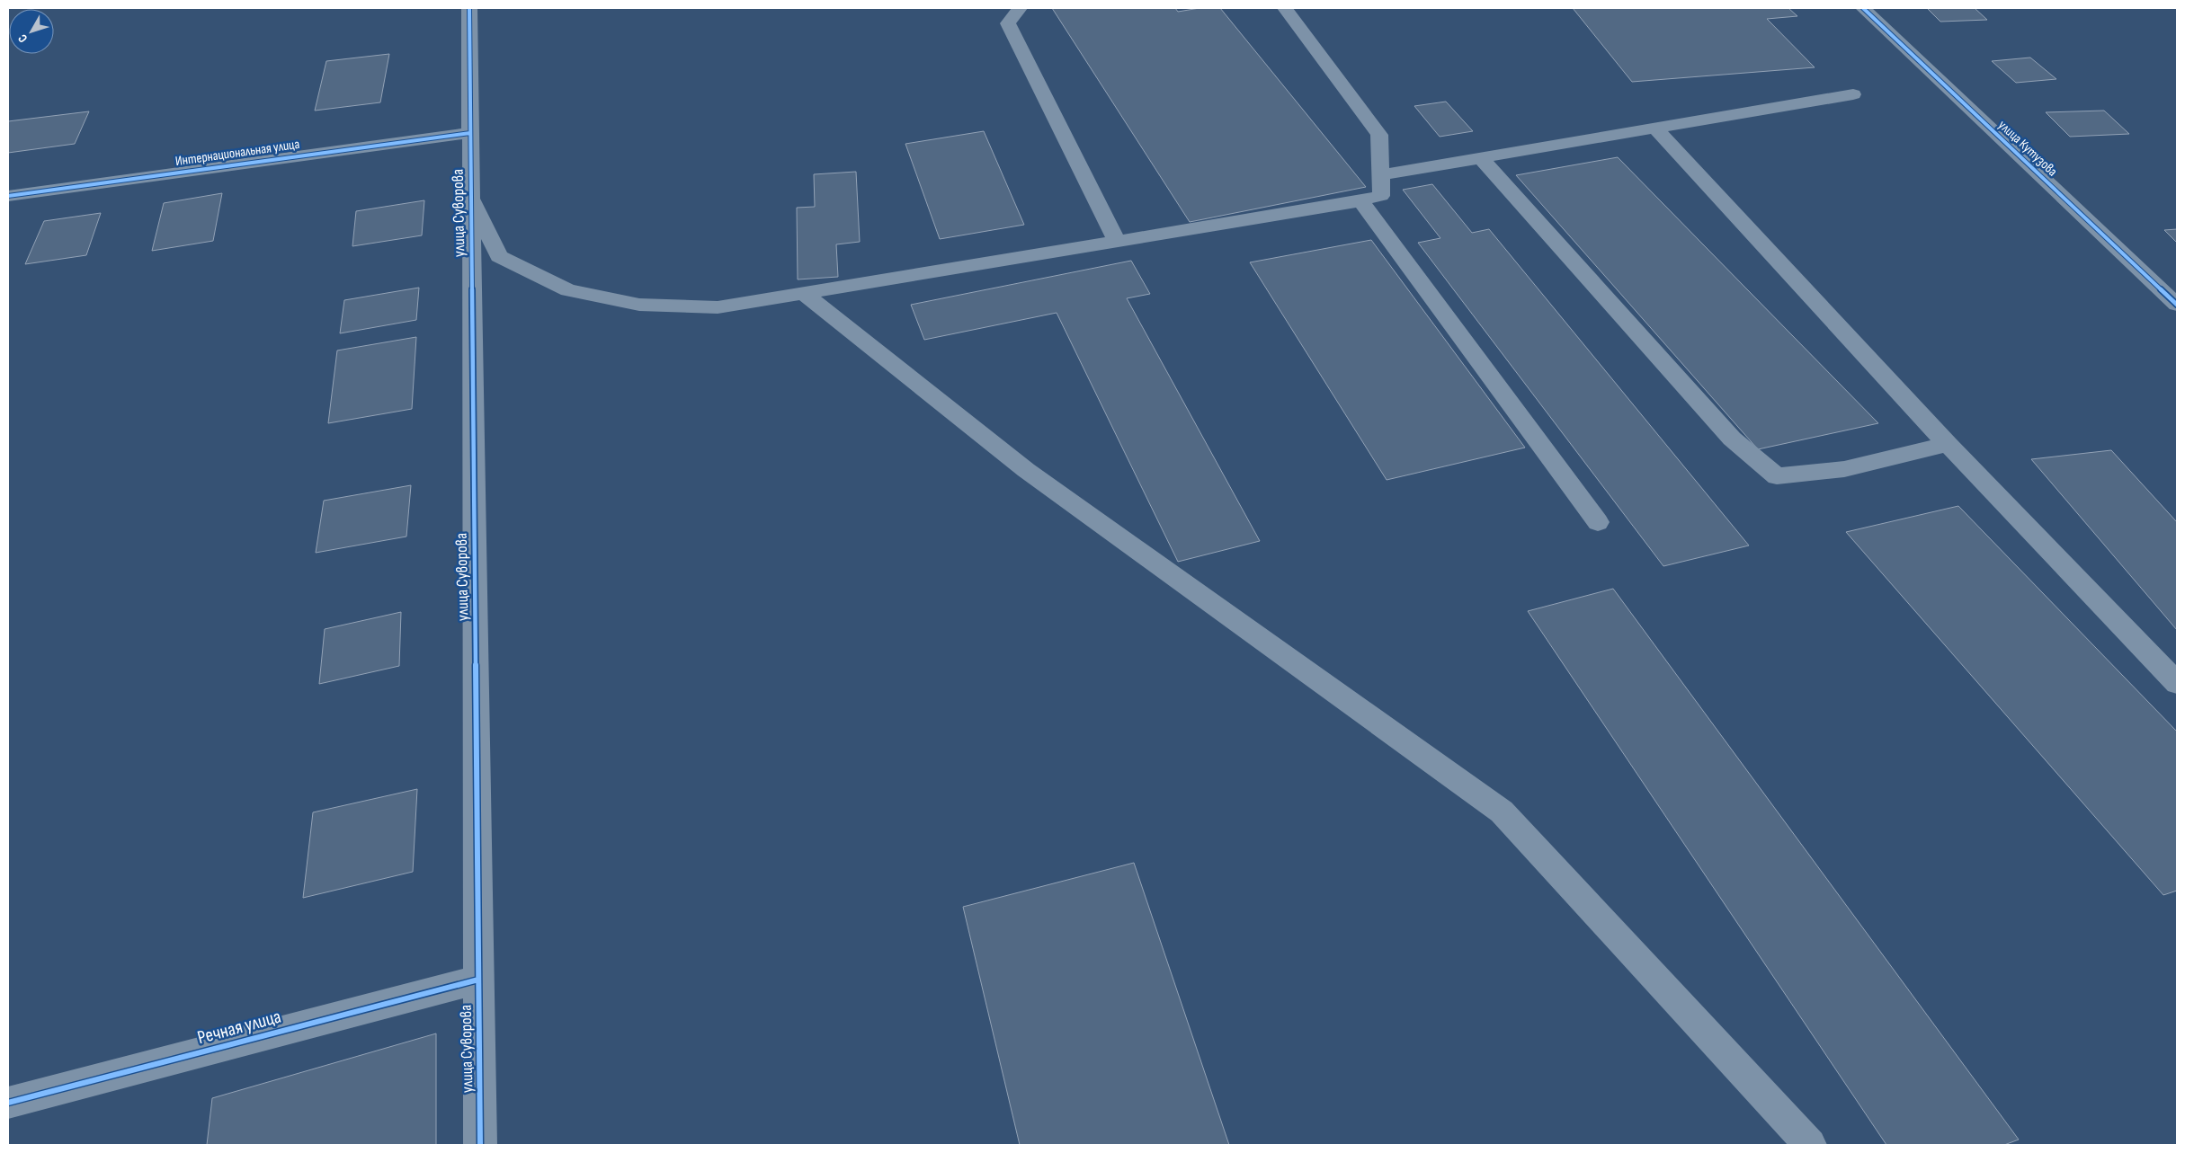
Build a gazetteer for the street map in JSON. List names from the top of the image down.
{
  "streets": {
    "street": [
      "улица Кутузова",
      "Интернациональная улица",
      "улица Суворова",
      "Речная улица"
    ]
  },
  "crossings": [
    ["Интернациональная улица", "улица Суворова"],
    ["улица Суворова", "Речная улица"]
  ],
  "north": "bottom left"
}
